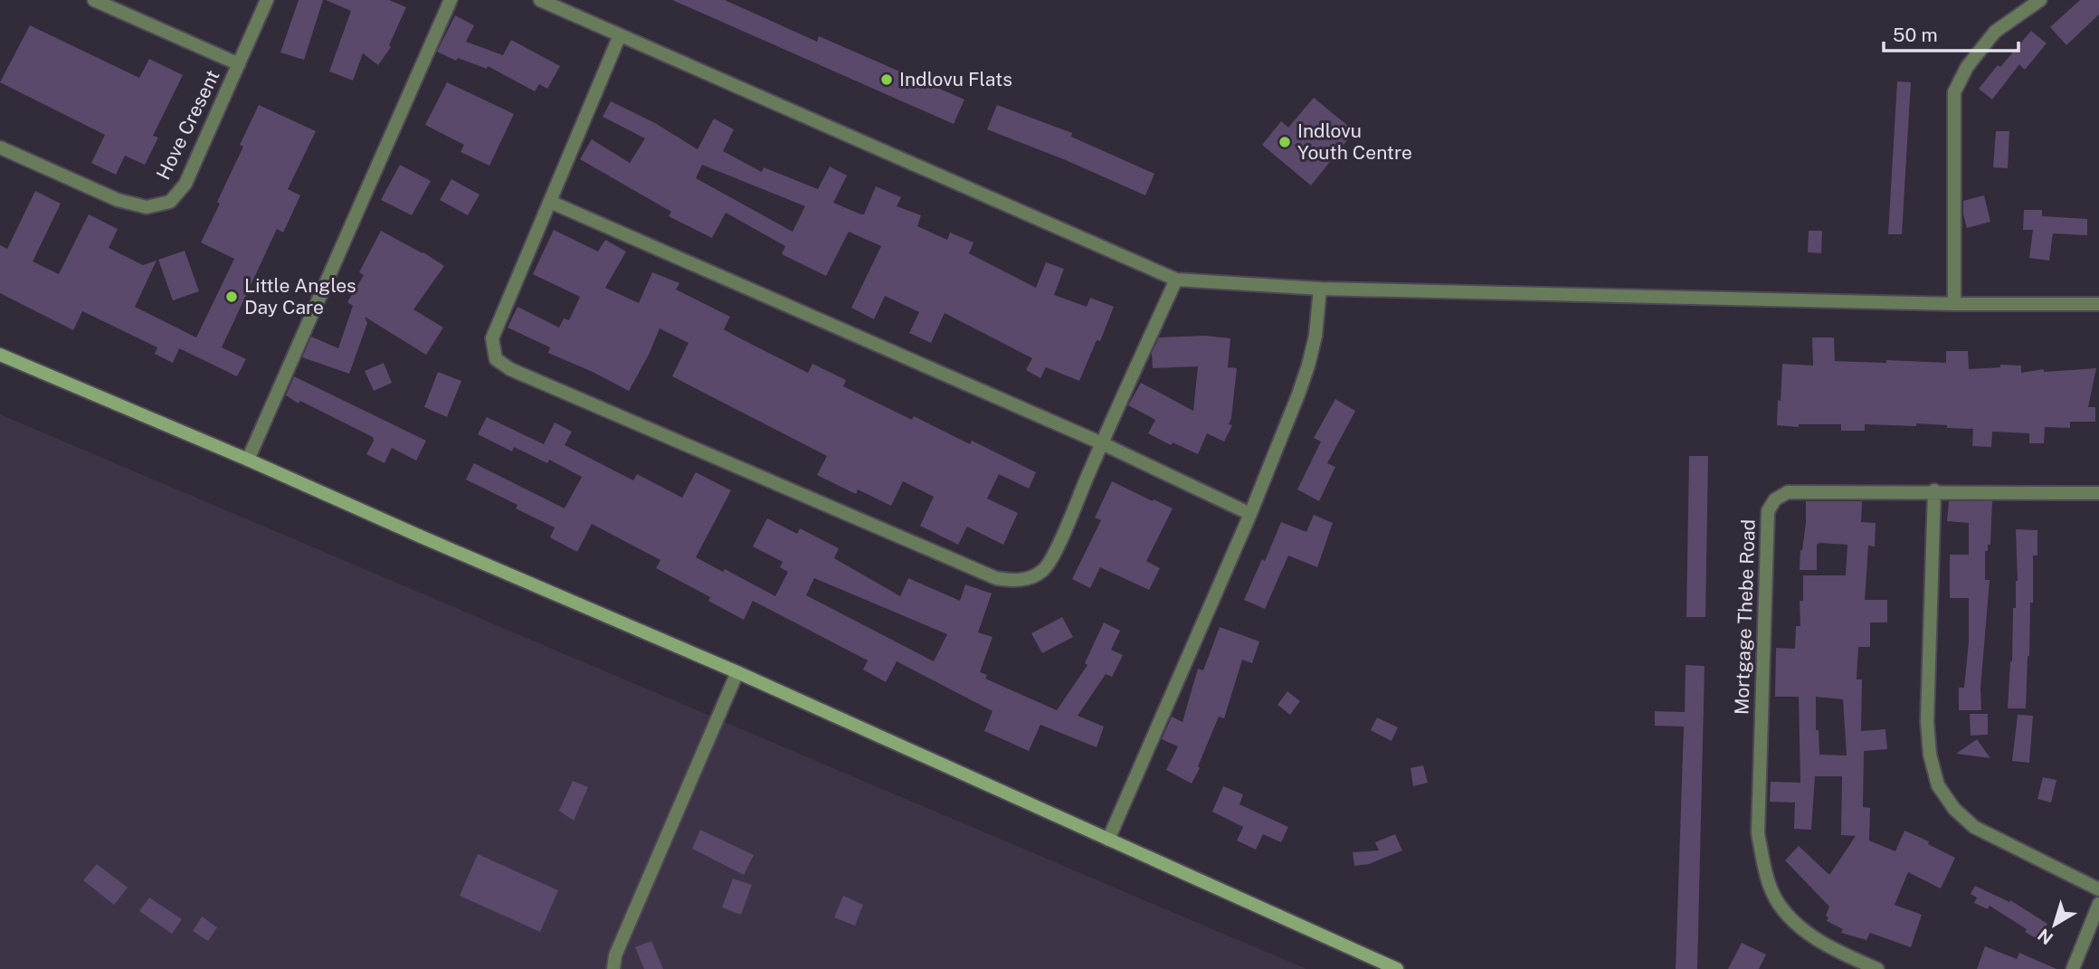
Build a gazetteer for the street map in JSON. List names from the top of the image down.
{
  "streets": {
    "street": ["Hove Cresent", "Mortgage Thebe Road"]
  },
  "places": ["Indlovu Flats", "Indlovu Youth Centre", "Little Angles Day Care"],
  "scale_bar": "50 m",
  "north": "bottom left"
}
